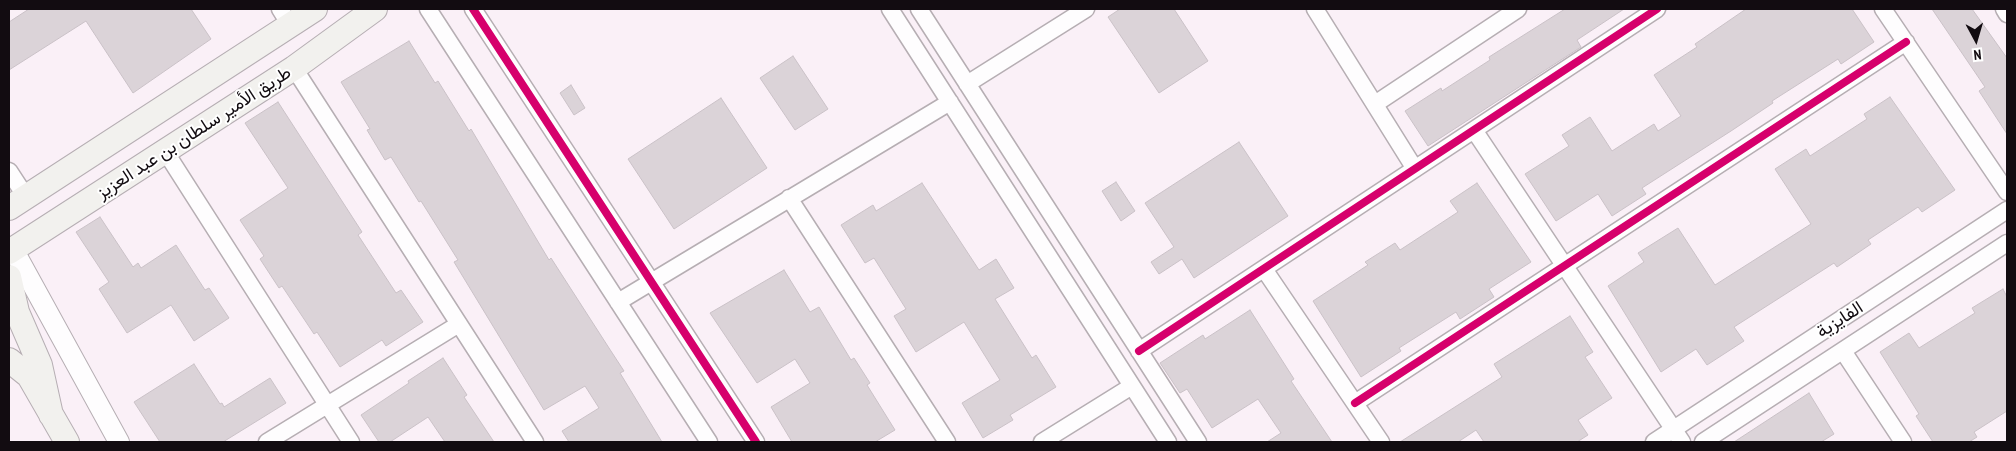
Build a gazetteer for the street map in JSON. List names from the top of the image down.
{
  "streets": {
    "main road": ["طريق الأمير سلطان بن عبد العزيز"],
    "street": ["الفايزية"]
  },
  "north": "bottom"
}
